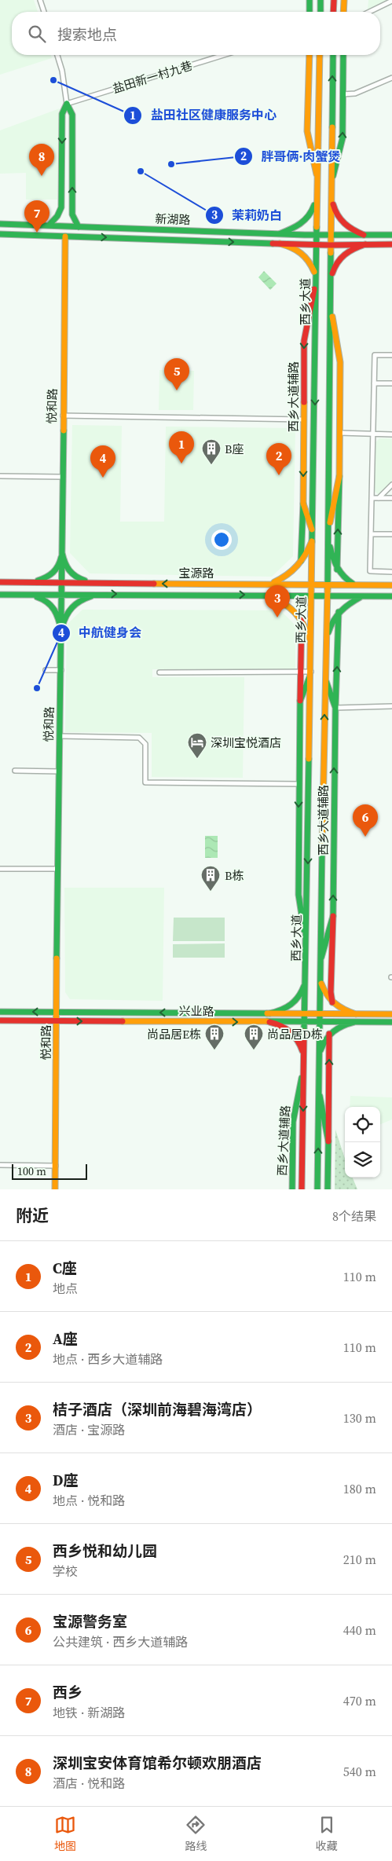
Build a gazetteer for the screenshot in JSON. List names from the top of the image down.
{
  "streets": {
    "main road": [
      "新湖路",
      "西乡大道",
      "西乡大道辅路",
      "悦和路",
      "宝源路",
      "兴业路"
    ],
    "street": ["盐田新一村九巷"]
  },
  "crossings": [
    ["新湖路", "西乡大道"],
    ["新湖路", "悦和路"],
    ["西乡大道", "西乡大道辅路"],
    ["西乡大道", "宝源路"],
    ["西乡大道", "兴业路"],
    ["悦和路", "宝源路"],
    ["悦和路", "兴业路"]
  ],
  "places": {
    "other": [
      "盐田社区健康服务中心",
      "胖哥俩·肉蟹煲",
      "茉莉奶白",
      "中航健身会"
    ],
    "building": [
      "B座",
      "B栋",
      "尚品居E栋",
      "尚品居D栋"
    ],
    "hotel": ["深圳宝悦酒店"]
  },
  "scale_bar": "100 m",
  "page": {
    "search": "搜索地点",
    "pins": [
      "8",
      "7",
      "5",
      "1",
      "2",
      "4",
      "3",
      "6"
    ],
    "scale": "100 m",
    "heading": ["附近", "8个结果"],
    "list": [
      {
        "mark": "1",
        "name": "C座",
        "note": "地点",
        "value": "110 m"
      },
      {
        "mark": "2",
        "name": "A座",
        "note": "地点 · 西乡大道辅路",
        "value": "110 m"
      },
      {
        "mark": "3",
        "name": "桔子酒店（深圳前海碧海湾店）",
        "note": "酒店 · 宝源路",
        "value": "130 m"
      },
      {
        "mark": "4",
        "name": "D座",
        "note": "地点 · 悦和路",
        "value": "180 m"
      },
      {
        "mark": "5",
        "name": "西乡悦和幼儿园",
        "note": "学校",
        "value": "210 m"
      },
      {
        "mark": "6",
        "name": "宝源警务室",
        "note": "公共建筑 · 西乡大道辅路",
        "value": "440 m"
      },
      {
        "mark": "7",
        "name": "西乡",
        "note": "地铁 · 新湖路",
        "value": "470 m"
      },
      {
        "mark": "8",
        "name": "深圳宝安体育馆希尔顿欢朋酒店",
        "note": "酒店 · 悦和路",
        "value": "540 m"
      }
    ],
    "nav": ["地图", "路线", "收藏"]
  }
}
